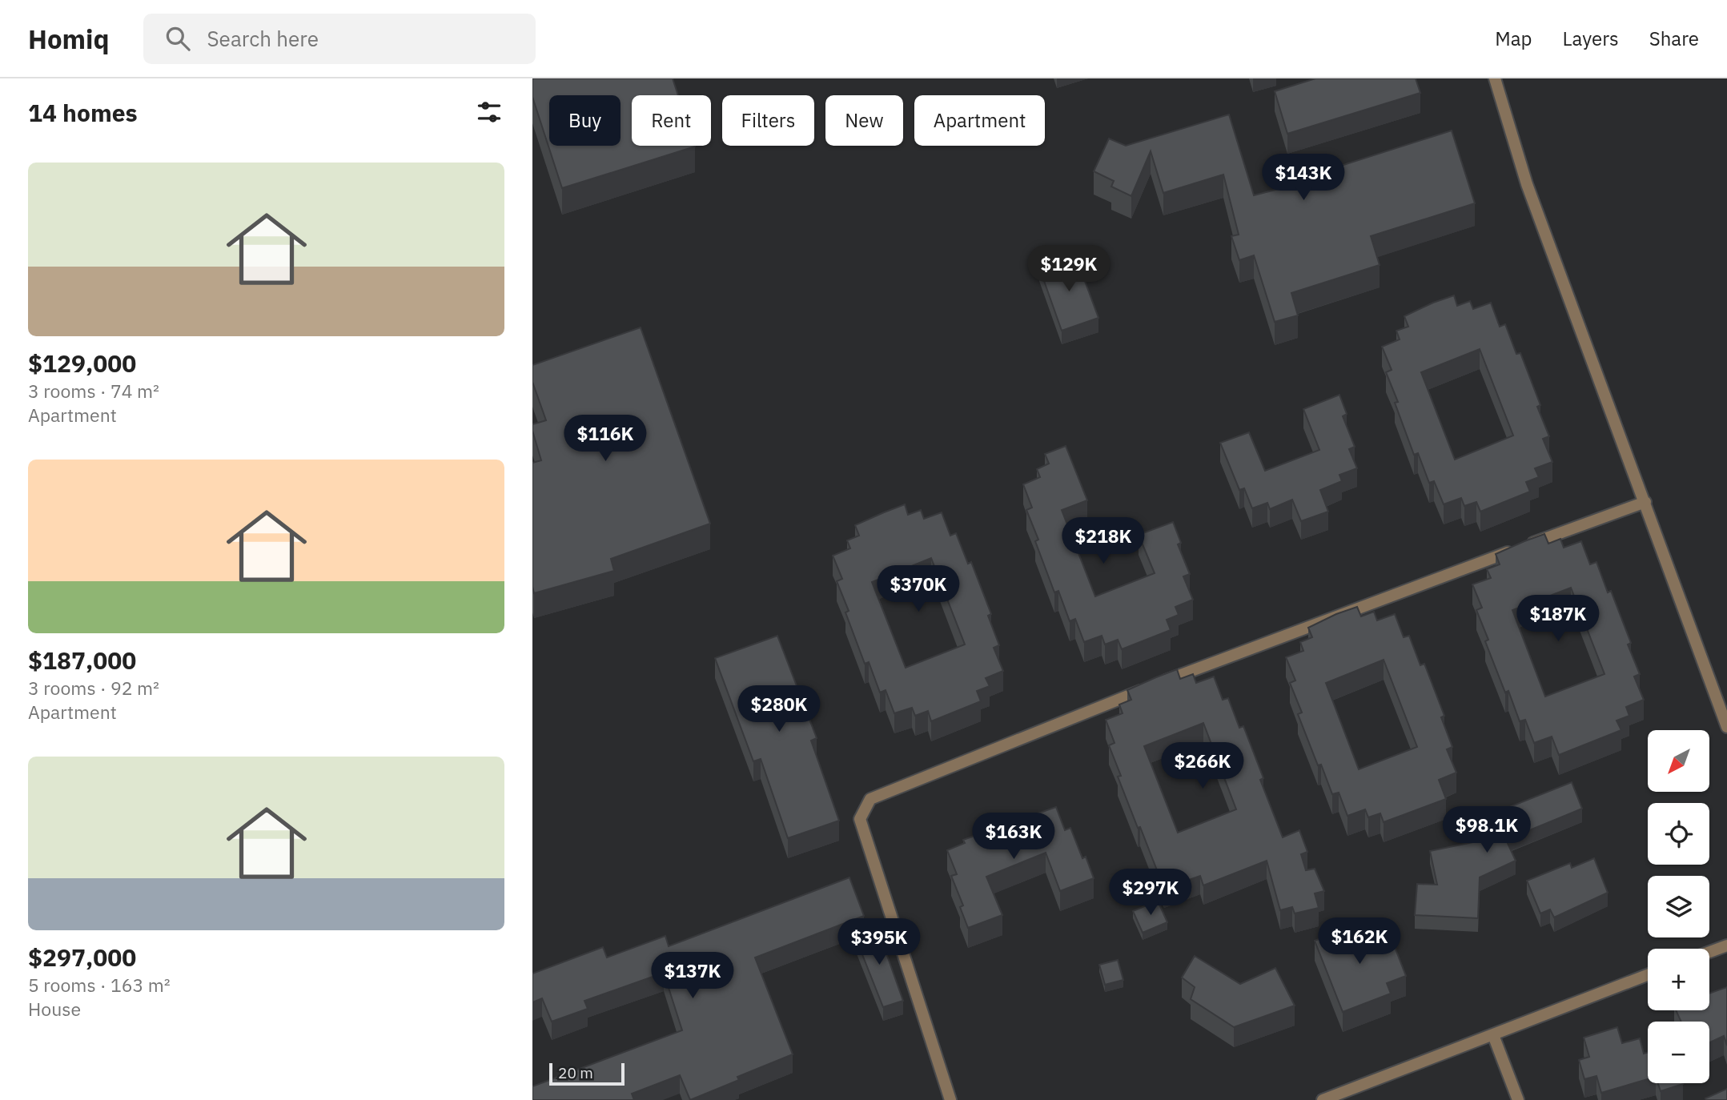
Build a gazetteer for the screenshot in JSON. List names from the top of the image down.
{
  "scale_bar": "20 m",
  "north": "bottom left",
  "page": {
    "header": "Homiq",
    "search": "Search here",
    "nav": ["Map", "Layers", "Share"],
    "heading": "14 homes",
    "chip": [
      "Buy",
      "Rent",
      "Filters",
      "New",
      "Apartment"
    ],
    "list": [
      {
        "name": "$129,000",
        "note": "3 rooms · 74 m² · Apartment"
      },
      {
        "name": "$187,000",
        "note": "3 rooms · 92 m² · Apartment"
      },
      {
        "name": "$297,000",
        "note": "5 rooms · 163 m² · House"
      }
    ],
    "price": [
      "$143K",
      "$129K",
      "$116K",
      "$218K",
      "$370K",
      "$187K",
      "$280K",
      "$266K",
      "$98.1K",
      "$163K",
      "$297K",
      "$162K",
      "$395K",
      "$137K"
    ],
    "map_buttons": ["+", "−"],
    "scale": "20 m"
  }
}
